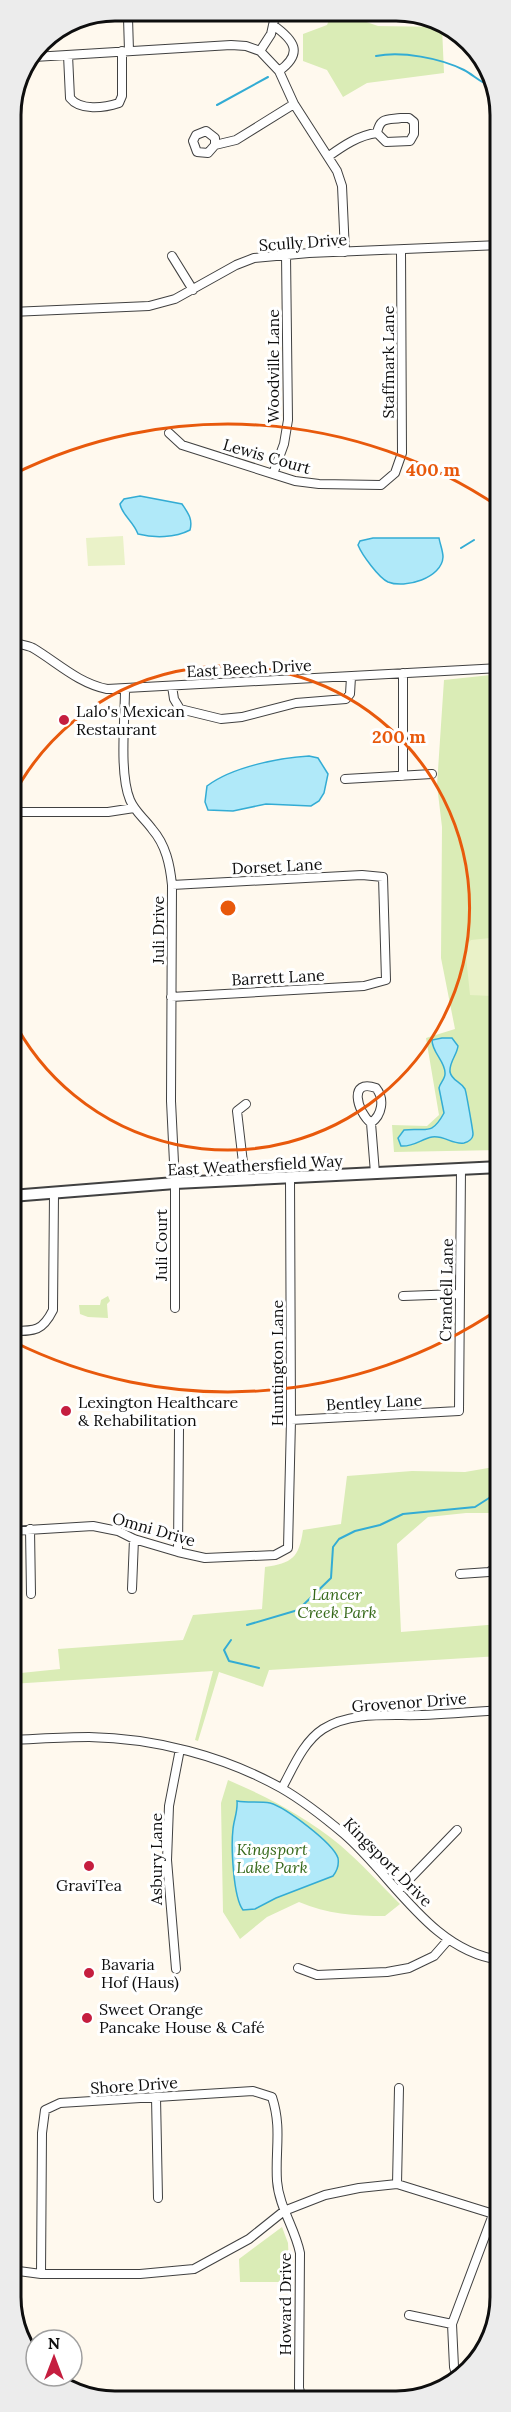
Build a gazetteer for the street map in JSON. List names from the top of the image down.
{
  "streets": {
    "street": [
      "Scully Drive",
      "Staffmark Lane",
      "Woodville Lane",
      "Lewis Court",
      "East Beech Drive",
      "Dorset Lane",
      "Juli Drive",
      "Barrett Lane",
      "East Weathersfield Way",
      "Juli Court",
      "Crandell Lane",
      "Huntington Lane",
      "Bentley Lane",
      "Omni Drive",
      "Grovenor Drive",
      "Asbury Lane",
      "Kingsport Drive",
      "Shore Drive",
      "Howard Drive"
    ]
  },
  "crossings": [
    ["Scully Drive", "Staffmark Lane"],
    ["Scully Drive", "Woodville Lane"],
    ["Staffmark Lane", "Lewis Court"],
    ["Woodville Lane", "Lewis Court"],
    ["East Beech Drive", "Juli Drive"],
    ["Dorset Lane", "Juli Drive"],
    ["Dorset Lane", "Barrett Lane"],
    ["Juli Drive", "Barrett Lane"],
    ["Juli Drive", "East Weathersfield Way"],
    ["Juli Drive", "Juli Court"],
    ["East Weathersfield Way", "Juli Court"],
    ["East Weathersfield Way", "Crandell Lane"],
    ["East Weathersfield Way", "Huntington Lane"],
    ["Crandell Lane", "Bentley Lane"],
    ["Huntington Lane", "Bentley Lane"],
    ["Huntington Lane", "Omni Drive"],
    ["Grovenor Drive", "Kingsport Drive"],
    ["Asbury Lane", "Kingsport Drive"],
    ["Shore Drive", "Howard Drive"]
  ],
  "parks": ["Lancer Creek Park", "Kingsport Lake Park"],
  "places": [
    "Lalo's Mexican Restaurant",
    "Lexington Healthcare & Rehabilitation",
    "GraviTea",
    "Bavaria Hof (Haus)",
    "Sweet Orange Pancake House & Café"
  ],
  "north": "top",
  "rings": ["400 m", "200 m"]
}
